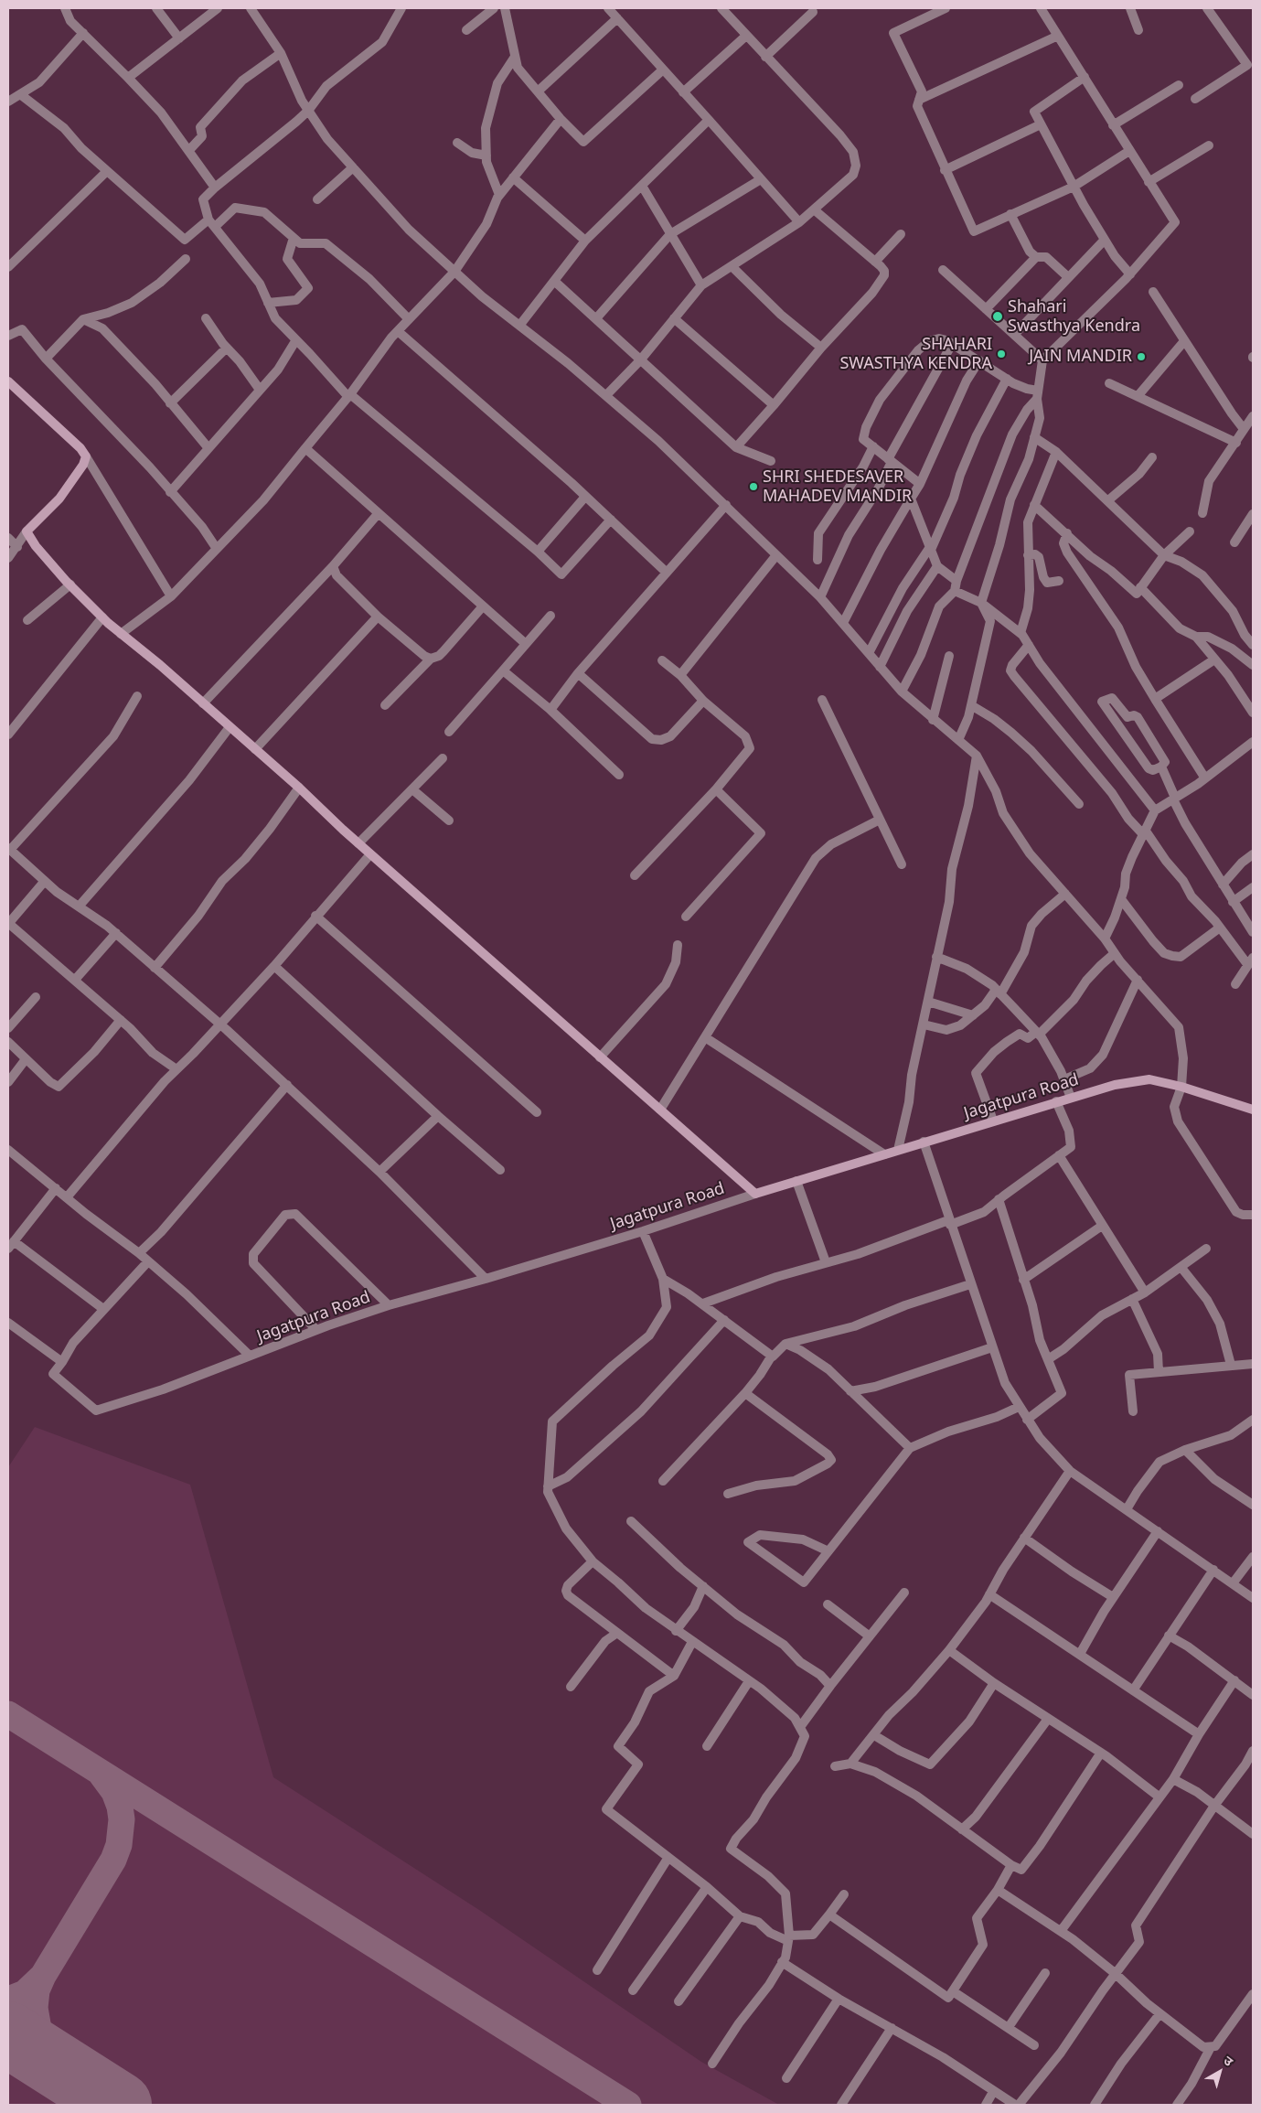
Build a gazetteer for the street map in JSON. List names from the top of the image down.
{
  "streets": {
    "street": ["Jagatpura Road"]
  },
  "places": [
    "Shahari Swasthya Kendra",
    "SHAHARI SWASTHYA KENDRA",
    "JAIN MANDIR",
    "SHRI SHEDESAVER MAHADEV MANDIR"
  ],
  "north": "top right"
}
